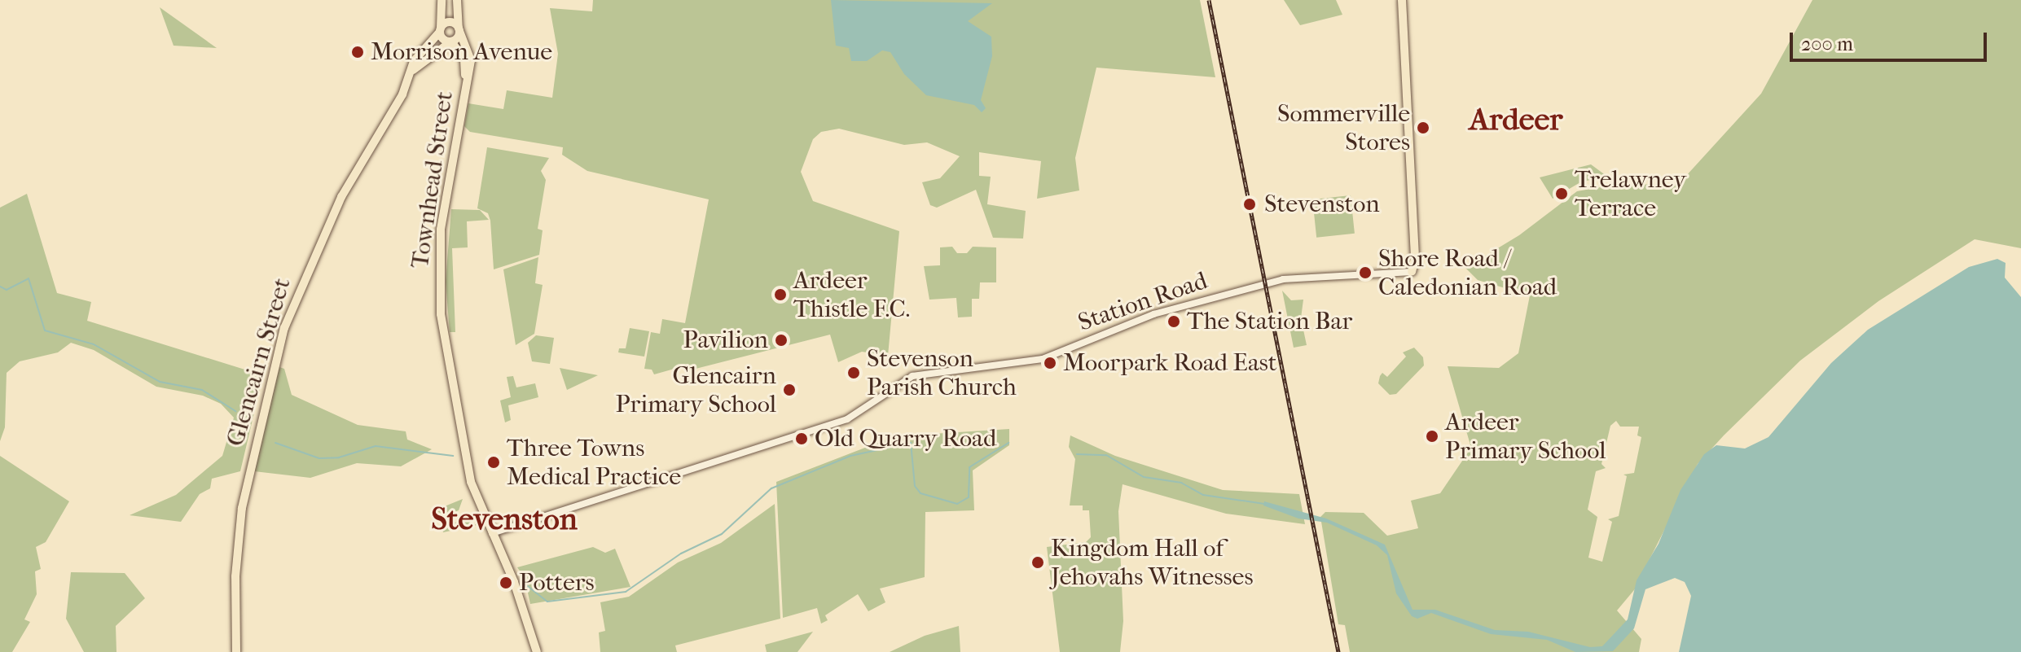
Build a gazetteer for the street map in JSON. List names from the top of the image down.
{
  "streets": {
    "main road": ["Townhead Street", "Glencairn Street"],
    "street": ["Station Road"]
  },
  "crossings": [
    ["Townhead Street", "Station Road"],
    ["Townhead Street", "Glencairn Street"]
  ],
  "districts": ["Ardeer", "Stevenston"],
  "places": [
    "Morrison Avenue",
    "Sommerville Stores",
    "Trelawney Terrace",
    "Stevenston",
    "Shore Road / Caledonian Road",
    "Ardeer Thistle F.C.",
    "The Station Bar",
    "Pavilion",
    "Moorpark Road East",
    "Stevenson Parish Church",
    "Glencairn Primary School",
    "Ardeer Primary School",
    "Old Quarry Road",
    "Three Towns Medical Practice",
    "Kingdom Hall of Jehovahs Witnesses",
    "Potters"
  ],
  "scale_bar": "200 m"
}
